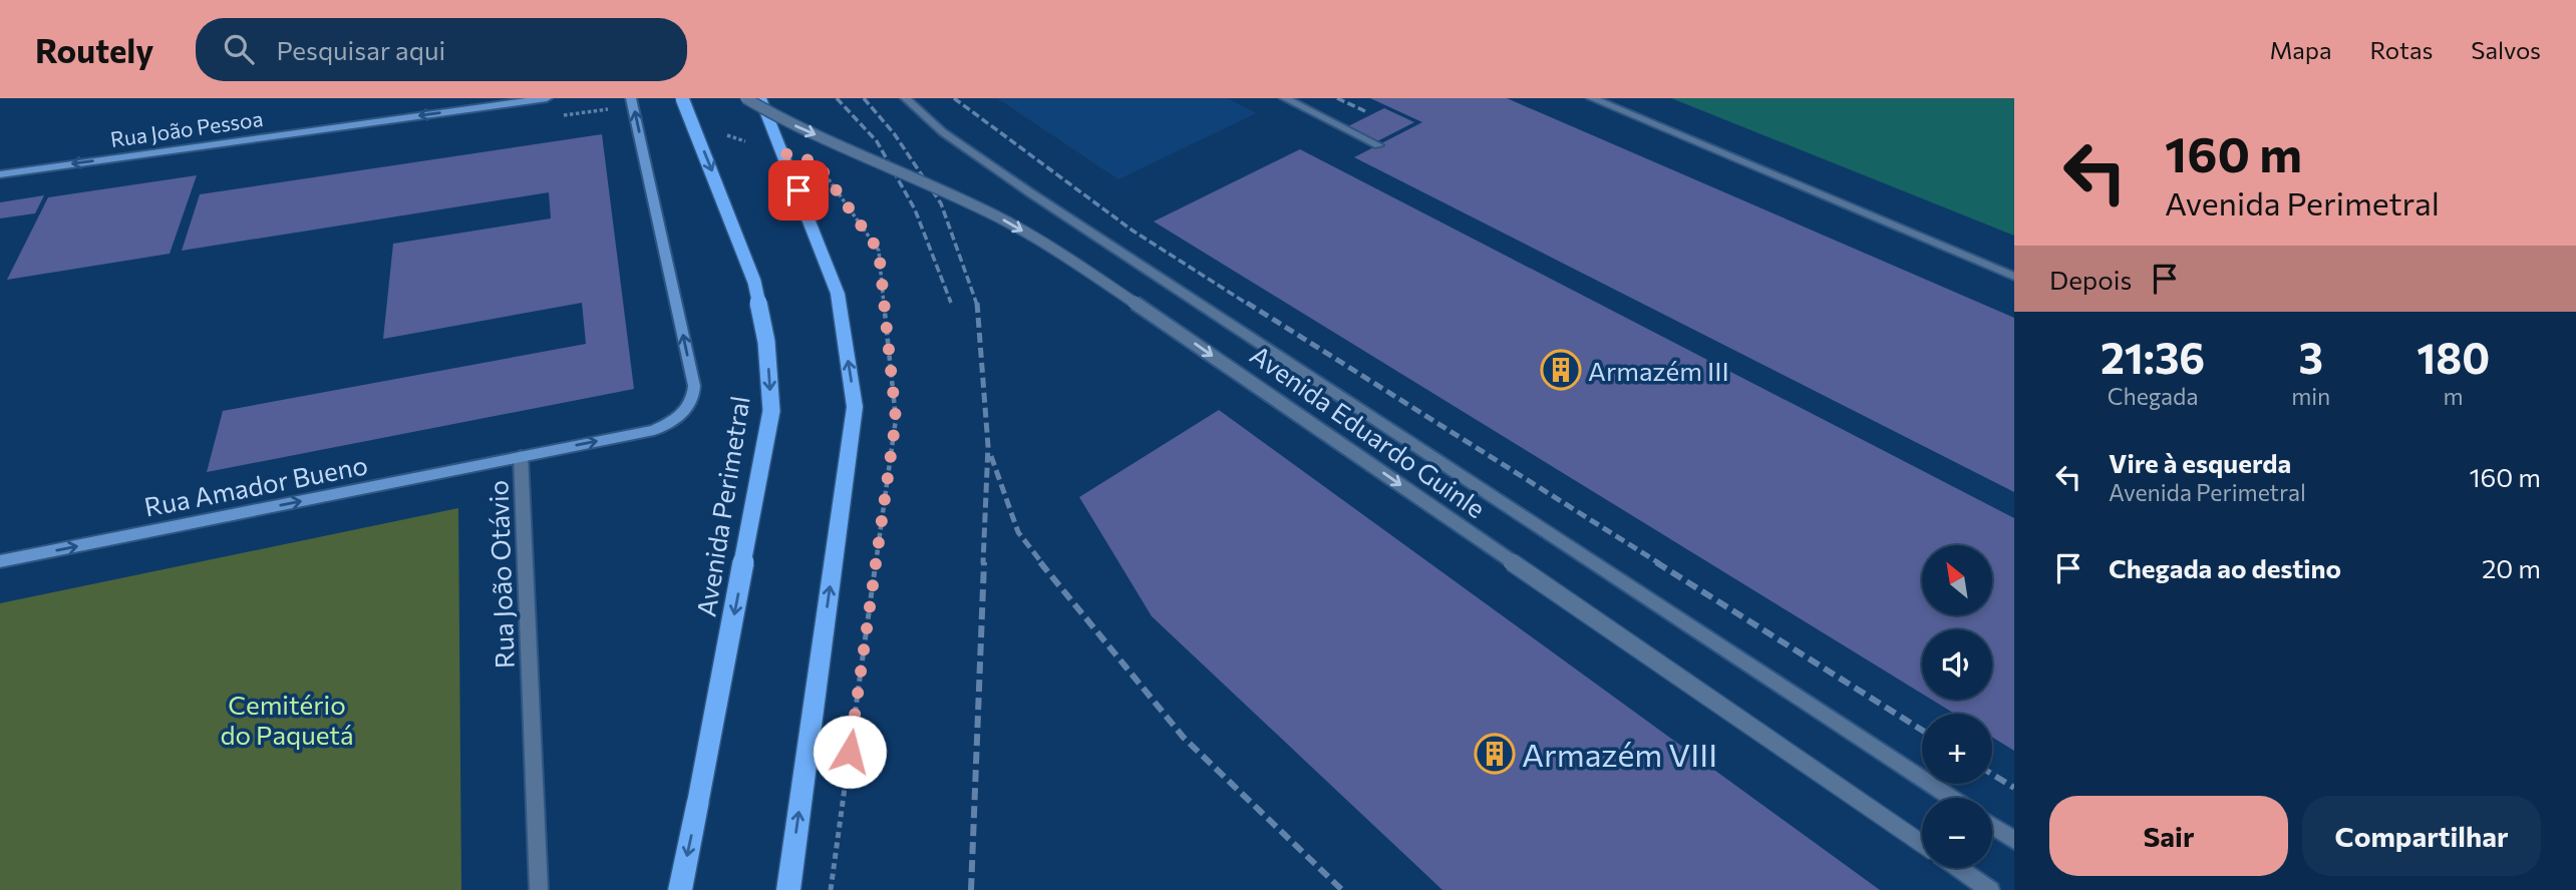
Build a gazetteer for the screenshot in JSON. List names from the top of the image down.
{
  "streets": {
    "main road": ["Avenida Perimetral"],
    "street": [
      "Rua João Pessoa",
      "Avenida Eduardo Guinle",
      "Rua Amador Bueno",
      "Rua João Otávio"
    ]
  },
  "crossings": [
    ["Rua Amador Bueno", "Rua João Otávio"]
  ],
  "one_way": ["Rua João Pessoa", "Rua Amador Bueno"],
  "parks": ["Cemitério do Paquetá"],
  "places": {
    "building": ["Armazém III", "Armazém VIII"]
  },
  "north": "top left",
  "page": {
    "header": "Routely",
    "search": "Pesquisar aqui",
    "nav": ["Mapa", "Rotas", "Salvos"],
    "turn": ["160 m", "Avenida Perimetral"],
    "then": "Depois",
    "eta": [
      "21:36",
      "Chegada",
      "3",
      "min",
      "180",
      "m"
    ],
    "list": [
      {
        "name": "Vire à esquerda",
        "note": "Avenida Perimetral",
        "value": "160 m"
      },
      {
        "name": "Chegada ao destino",
        "value": "20 m"
      }
    ],
    "map_buttons": ["+", "−"],
    "buttons": ["Sair", "Compartilhar"]
  }
}
